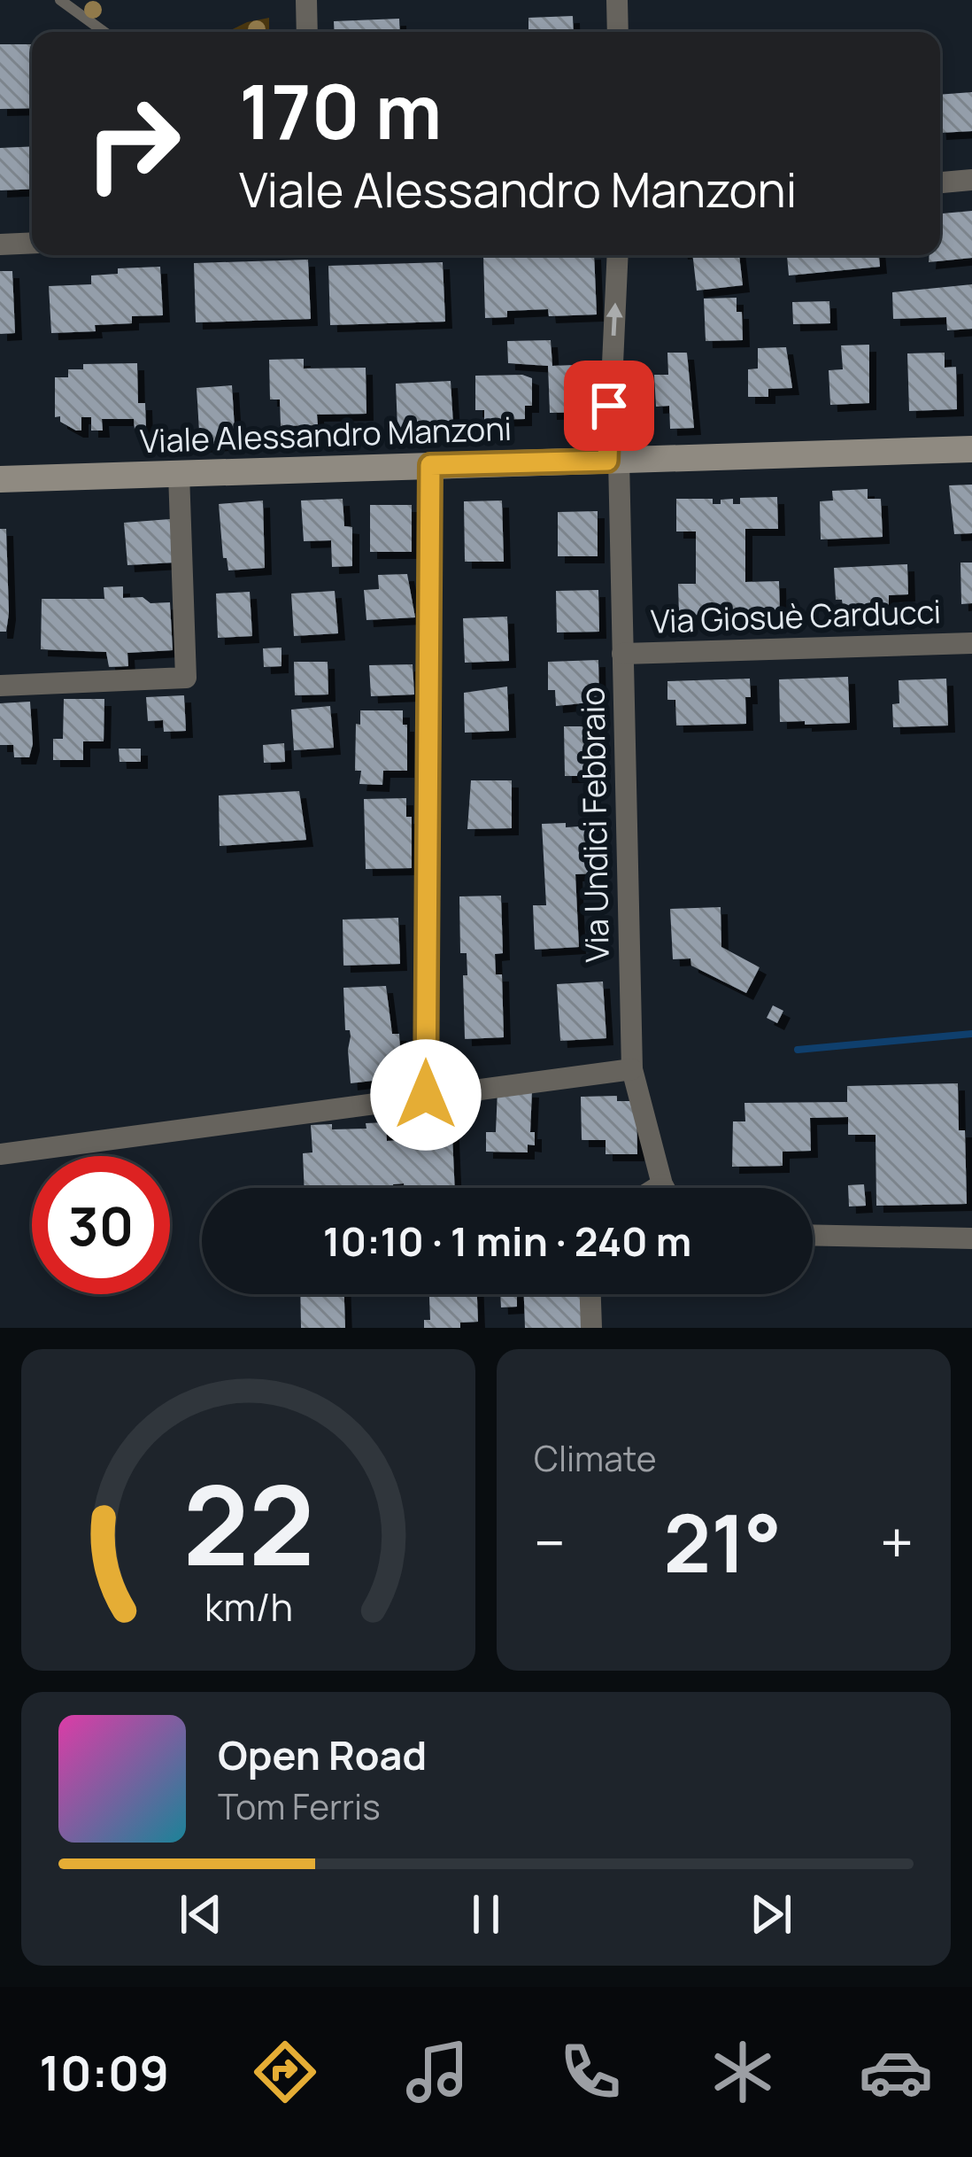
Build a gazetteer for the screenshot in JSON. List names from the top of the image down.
{
  "streets": {
    "main road": ["Viale Alessandro Manzoni"],
    "street": ["Via Giosuè Carducci", "Via Undici Febbraio"]
  },
  "crossings": [
    ["Viale Alessandro Manzoni", "Via Undici Febbraio"],
    ["Via Giosuè Carducci", "Via Undici Febbraio"]
  ],
  "page": {
    "turn": ["170 m", "Viale Alessandro Manzoni"],
    "limit": "30",
    "trip": "10:10 · 1 min · 240 m",
    "tile": "Climate",
    "heat": ["−", "21°", "+"],
    "song": ["Open Road", "Tom Ferris"],
    "tabs": "10:09",
    "gauge": ["22", "km/h"]
  }
}
